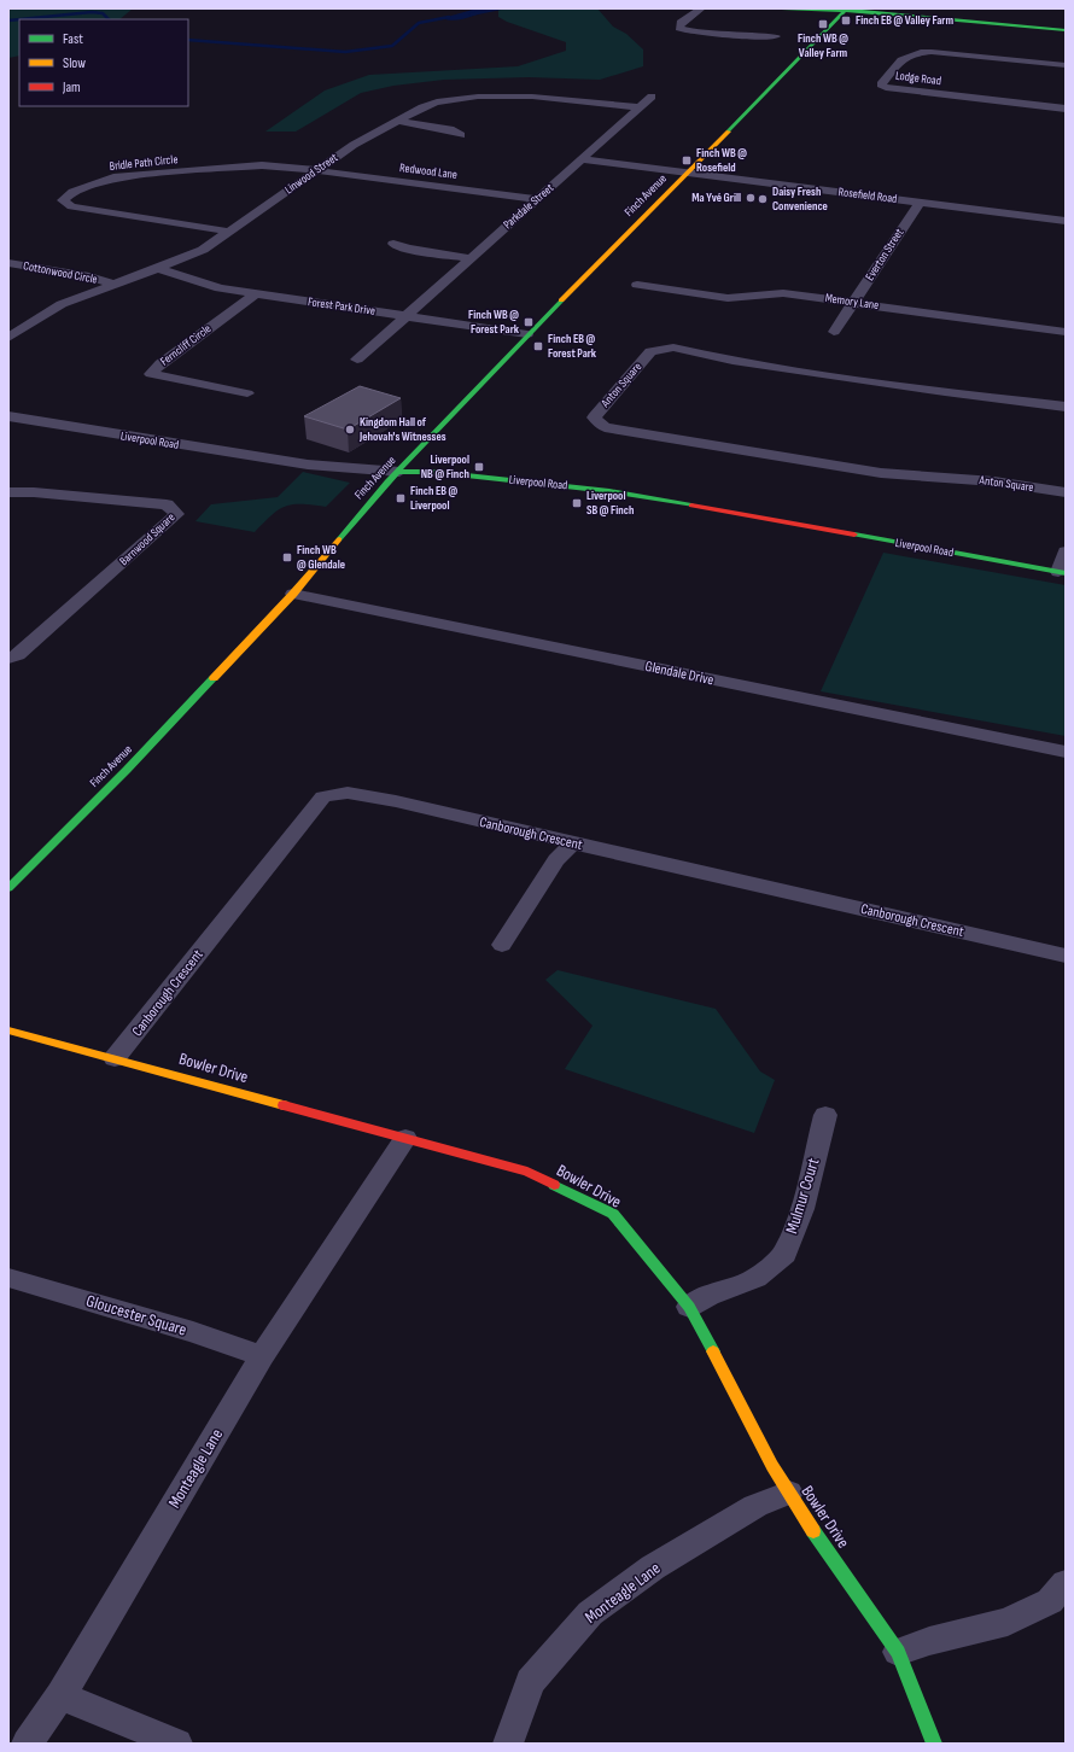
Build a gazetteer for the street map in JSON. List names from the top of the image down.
{
  "streets": {
    "main road": ["Finch Avenue", "Liverpool Road", "Bowler Drive"],
    "street": [
      "Lodge Road",
      "Bridle Path Circle",
      "Redwood Lane",
      "Linwood Street",
      "Rosefield Road",
      "Parkdale Street",
      "Everton Street",
      "Cottonwood Circle",
      "Memory Lane",
      "Forest Park Drive",
      "Ferncliff Circle",
      "Anton Square",
      "Barnwood Square",
      "Glendale Drive",
      "Canborough Crescent",
      "Mulmur Court",
      "Gloucester Square",
      "Monteagle Lane"
    ]
  },
  "crossings": [
    ["Bridle Path Circle", "Redwood Lane"],
    ["Bridle Path Circle", "Linwood Street"],
    ["Redwood Lane", "Linwood Street"],
    ["Redwood Lane", "Parkdale Street"],
    ["Linwood Street", "Parkdale Street"],
    ["Linwood Street", "Cottonwood Circle"],
    ["Linwood Street", "Forest Park Drive"],
    ["Finch Avenue", "Rosefield Road"],
    ["Finch Avenue", "Forest Park Drive"],
    ["Finch Avenue", "Liverpool Road"],
    ["Finch Avenue", "Glendale Drive"],
    ["Rosefield Road", "Parkdale Street"],
    ["Rosefield Road", "Everton Street"],
    ["Parkdale Street", "Forest Park Drive"],
    ["Everton Street", "Memory Lane"],
    ["Forest Park Drive", "Ferncliff Circle"],
    ["Canborough Crescent", "Bowler Drive"],
    ["Bowler Drive", "Mulmur Court"],
    ["Bowler Drive", "Monteagle Lane"],
    ["Gloucester Square", "Monteagle Lane"]
  ],
  "places": {
    "transit": [
      "Finch EB @ Valley Farm",
      "Finch WB @ Valley Farm",
      "Finch WB @ Rosefield",
      "Finch WB @ Forest Park",
      "Finch EB @ Forest Park",
      "Liverpool NB @ Finch",
      "Finch EB @ Liverpool",
      "Liverpool SB @ Finch",
      "Finch WB @ Glendale"
    ],
    "other": ["Ma Yvé Grill", "Daisy Fresh Convenience", "Kingdom Hall of Jehovah's Witnesses"]
  },
  "legend": ["Fast", "Slow", "Jam"]
}
